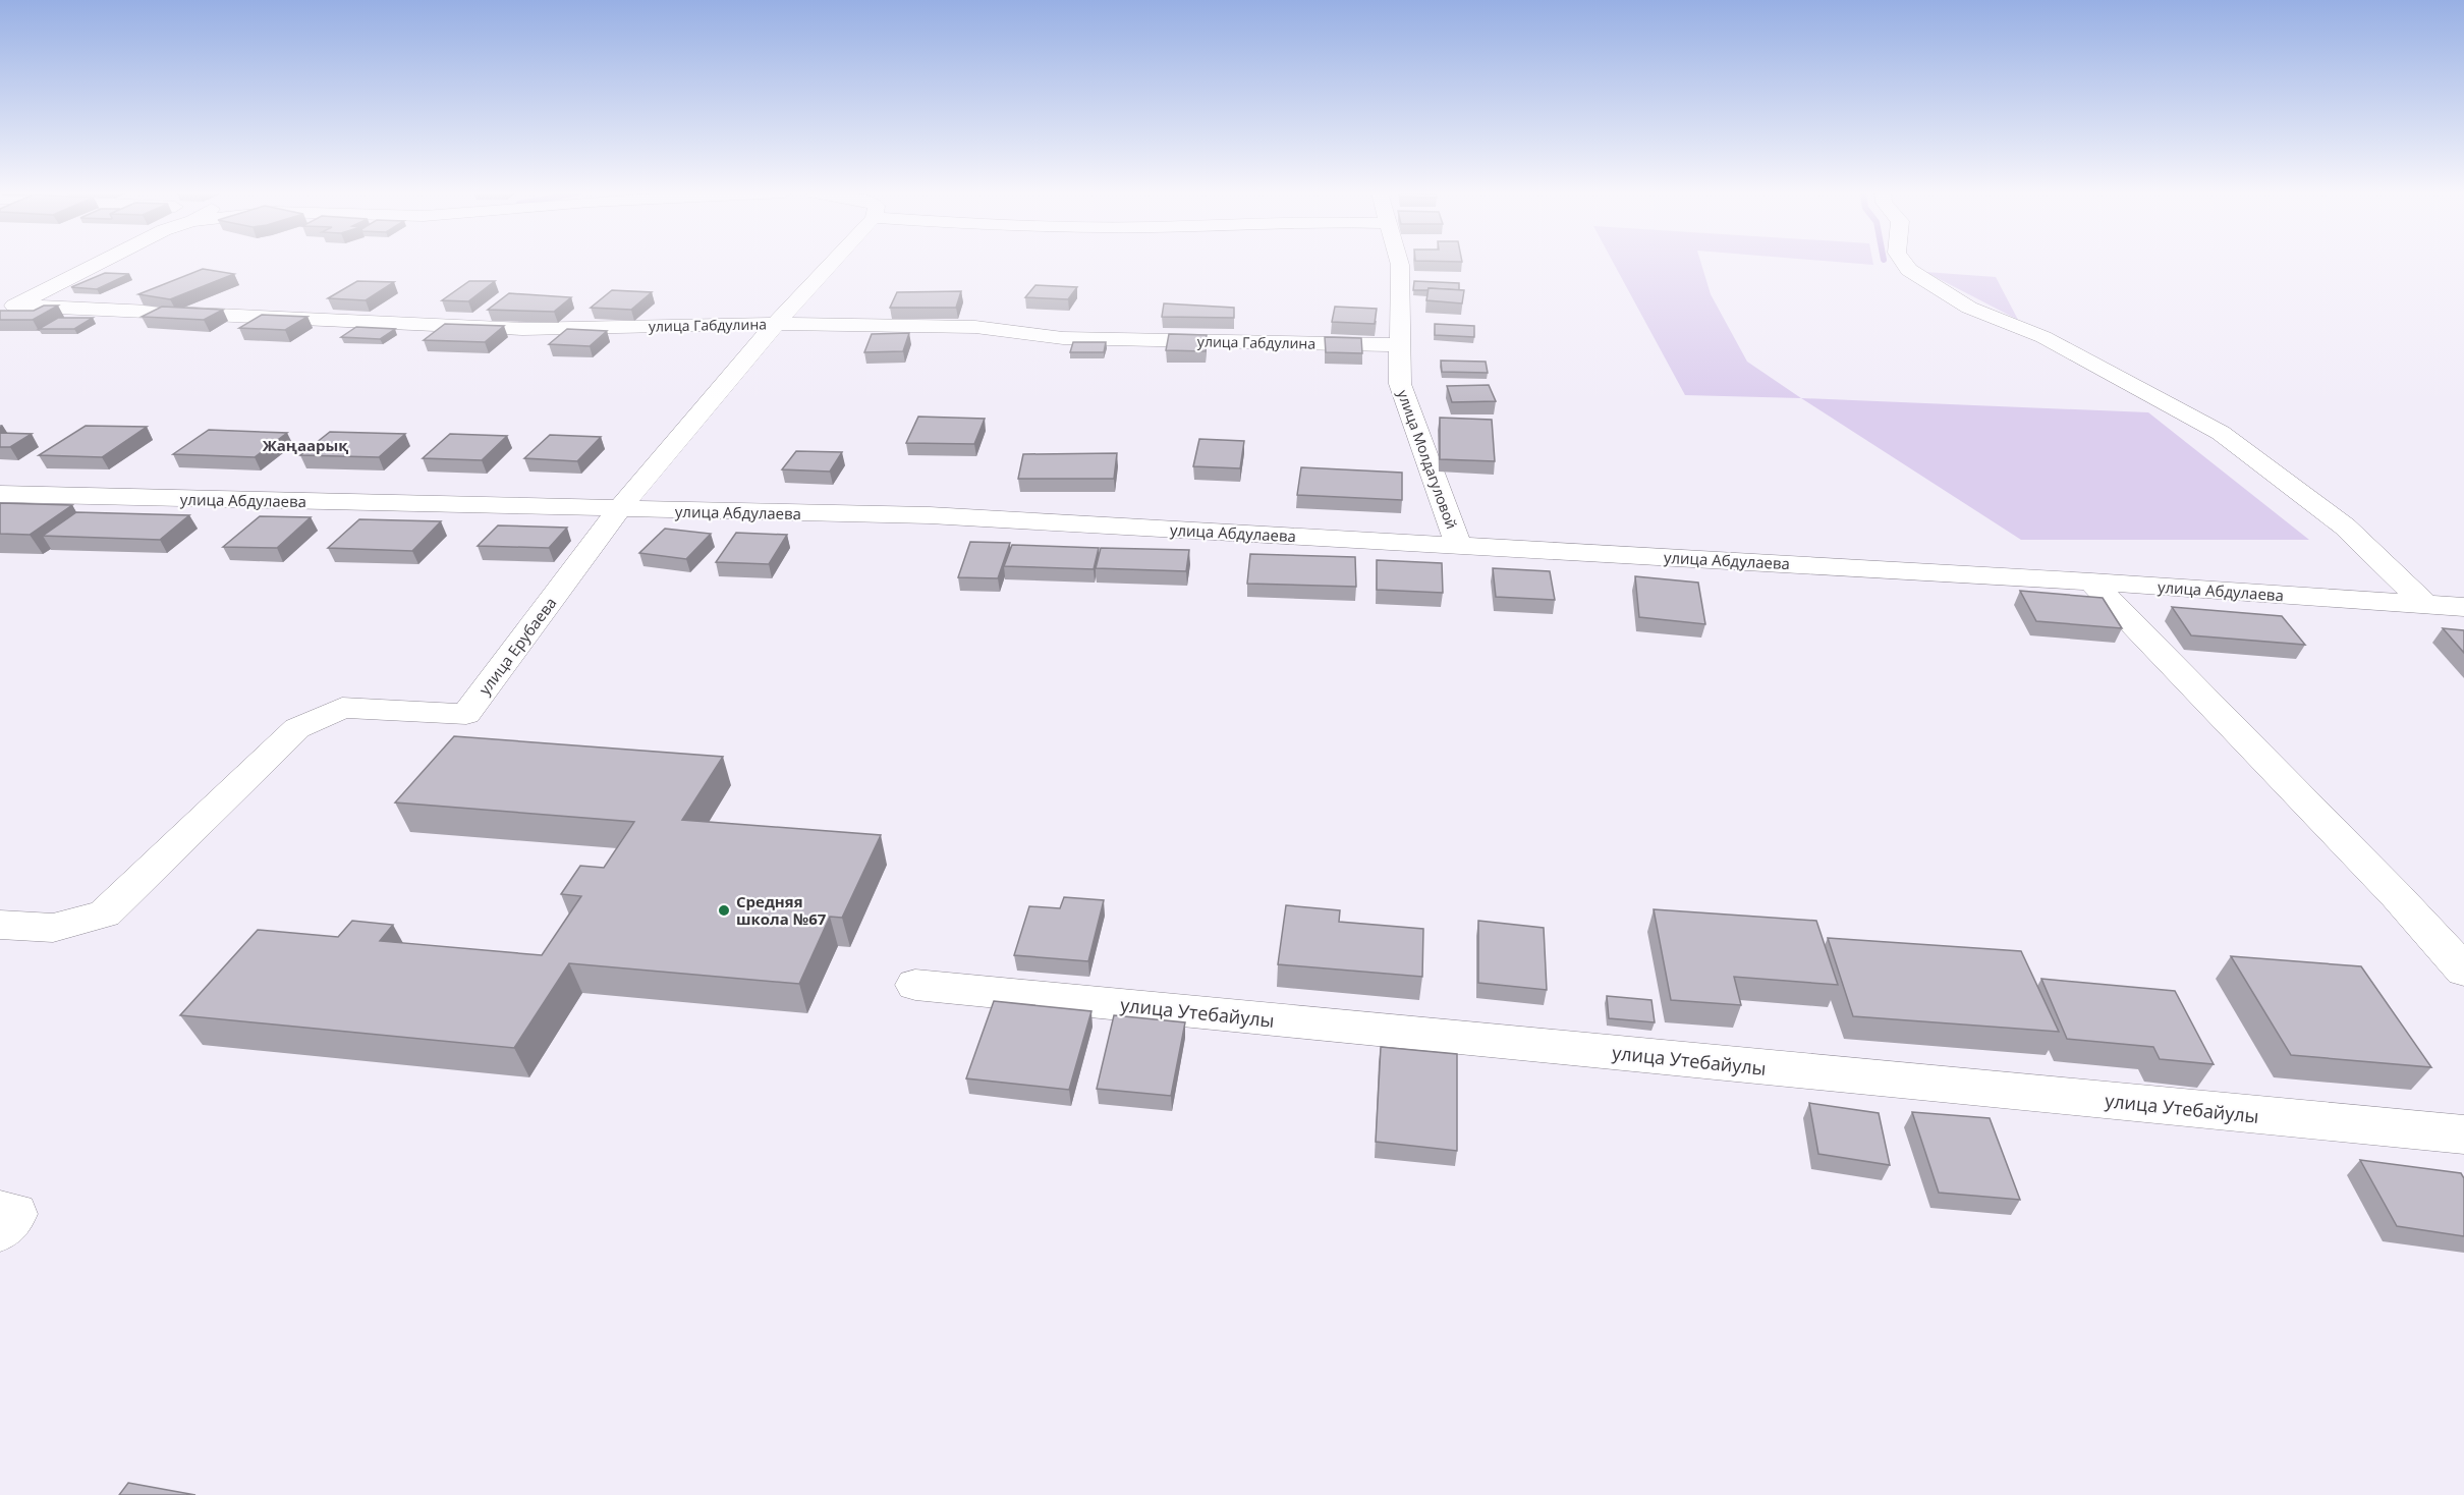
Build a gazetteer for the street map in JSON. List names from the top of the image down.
{
  "streets": {
    "street": [
      "улица Габдулина",
      "улица Молдагуловой",
      "улица Абдулаева",
      "улица Ерубаева",
      "улица Утебайулы"
    ]
  },
  "crossings": [
    ["улица Габдулина", "улица Молдагуловой"],
    ["улица Габдулина", "улица Ерубаева"],
    ["улица Молдагуловой", "улица Абдулаева"],
    ["улица Абдулаева", "улица Ерубаева"]
  ],
  "districts": ["Жаңаарық"],
  "places": ["Средняя школа №67"]
}
